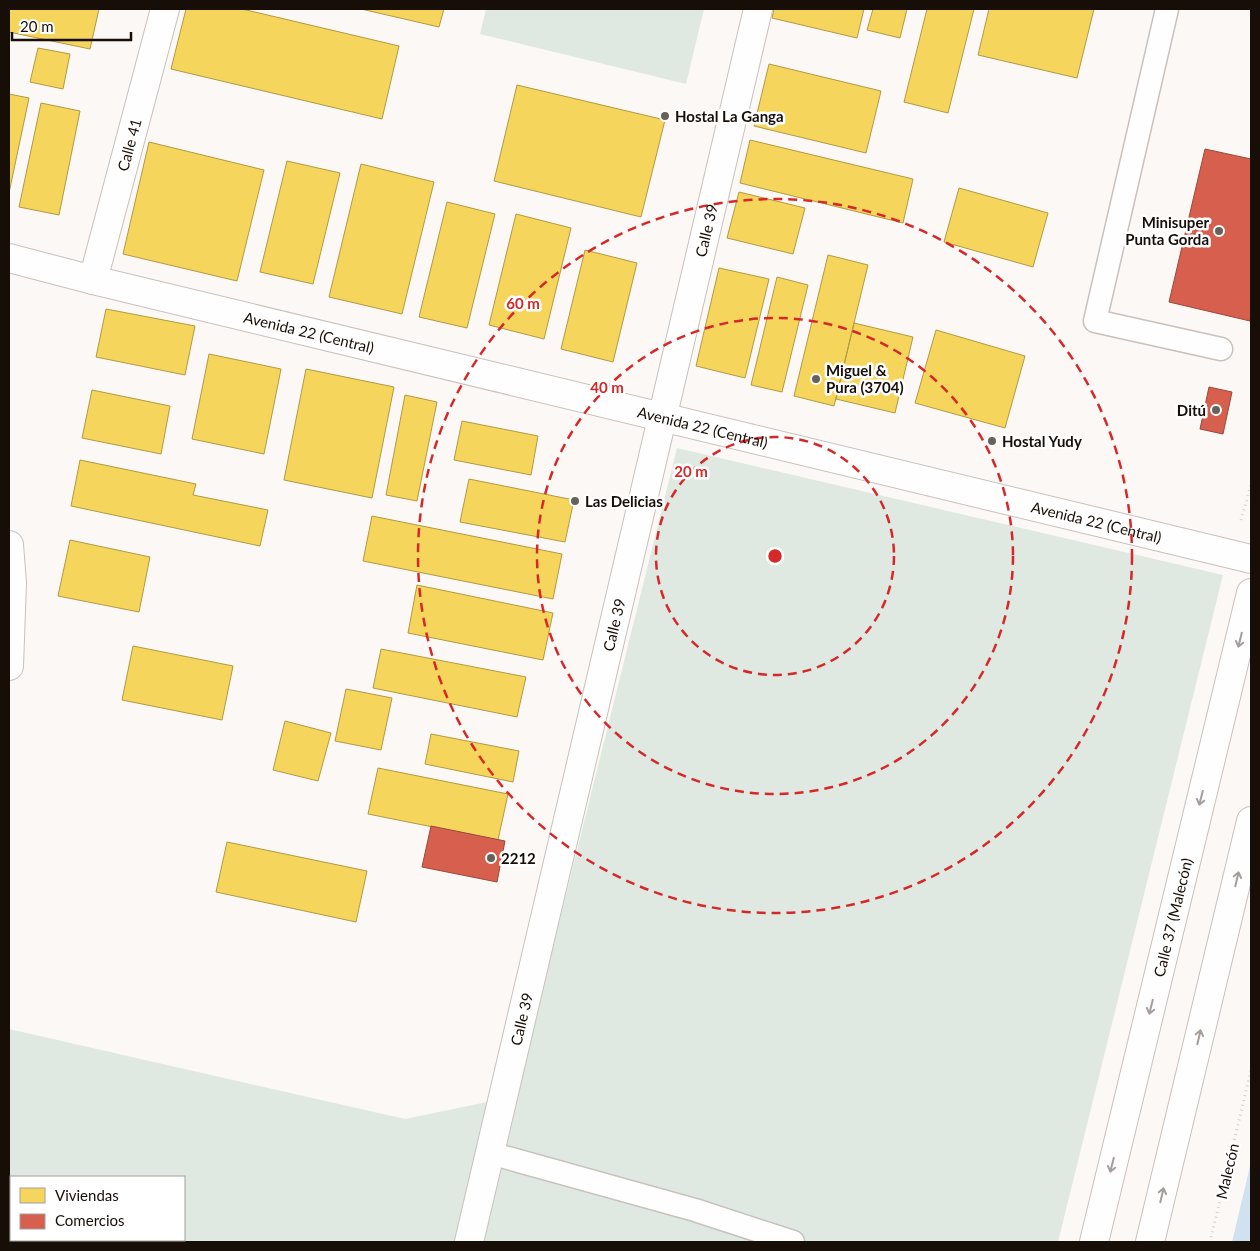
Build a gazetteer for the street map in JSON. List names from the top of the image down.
{
  "streets": {
    "street": [
      "Calle 41",
      "Calle 39",
      "Avenida 22 (Central)",
      "Calle 37 (Malecón)"
    ],
    "path": ["Malecón"]
  },
  "crossings": [
    ["Calle 41", "Avenida 22 (Central)"],
    ["Calle 39", "Avenida 22 (Central)"]
  ],
  "places": [
    "Hostal La Ganga",
    "Minisuper Punta Gorda",
    "Miguel & Pura (3704)",
    "Ditú",
    "Hostal Yudy",
    "Las Delicias",
    "2212"
  ],
  "legend": ["Viviendas", "Comercios"],
  "scale_bar": "20 m",
  "rings": ["60 m", "40 m", "20 m"]
}
